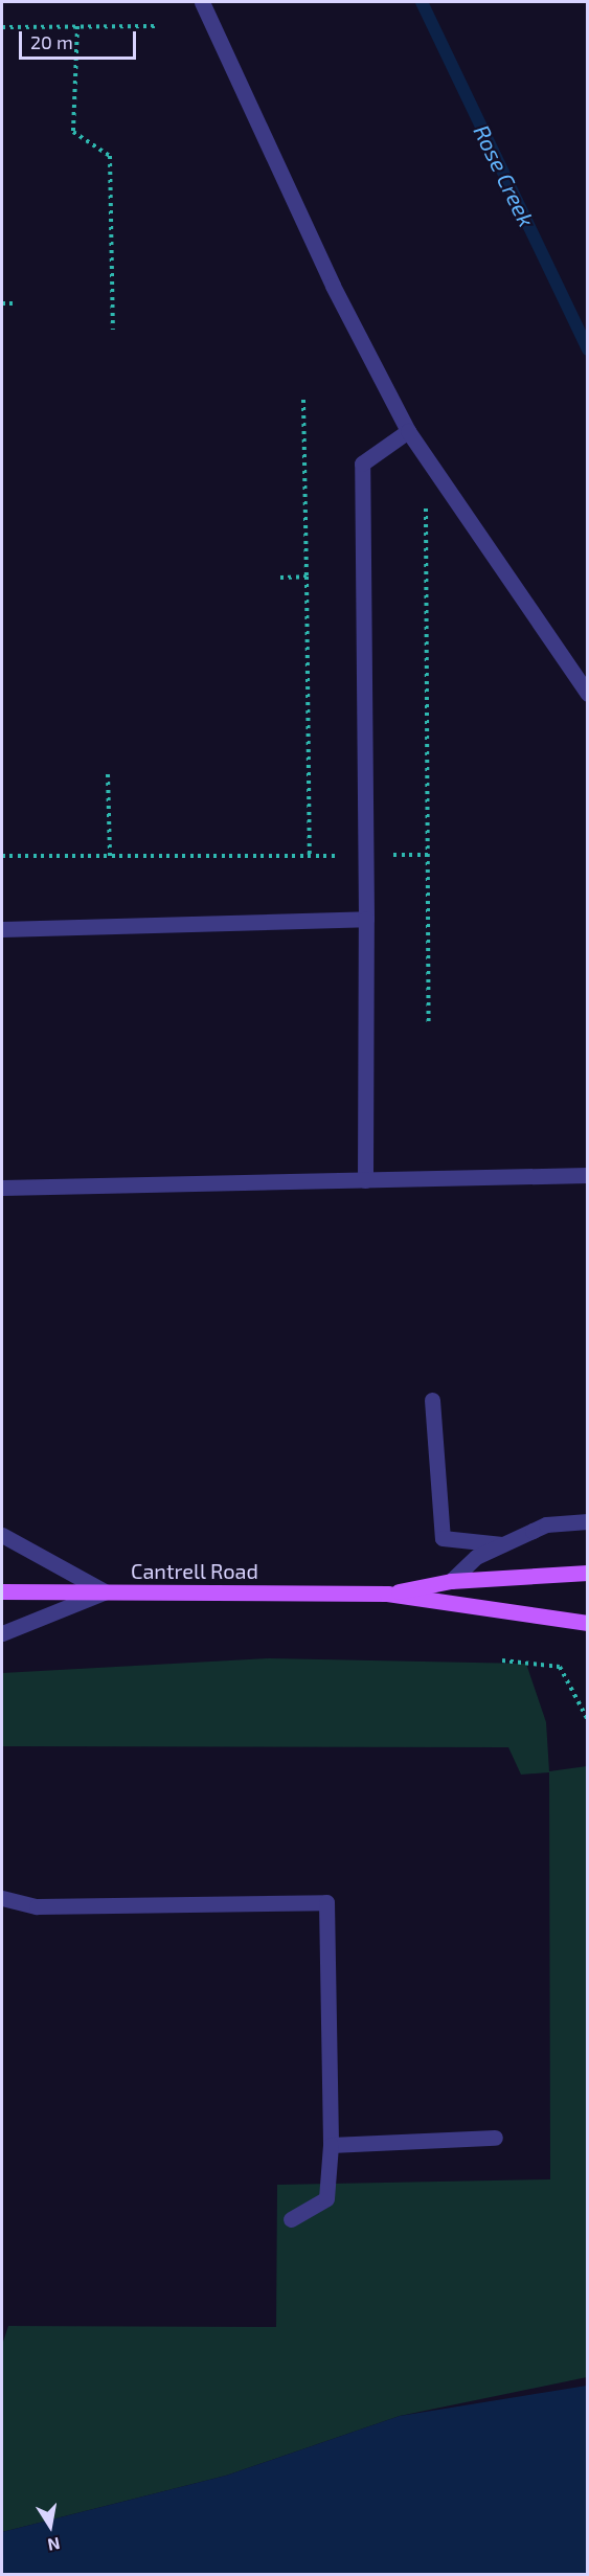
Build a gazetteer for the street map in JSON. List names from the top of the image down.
{
  "streets": {
    "main road": ["Cantrell Road"]
  },
  "water": ["Rose Creek"],
  "scale_bar": "20 m",
  "north": "bottom"
}
